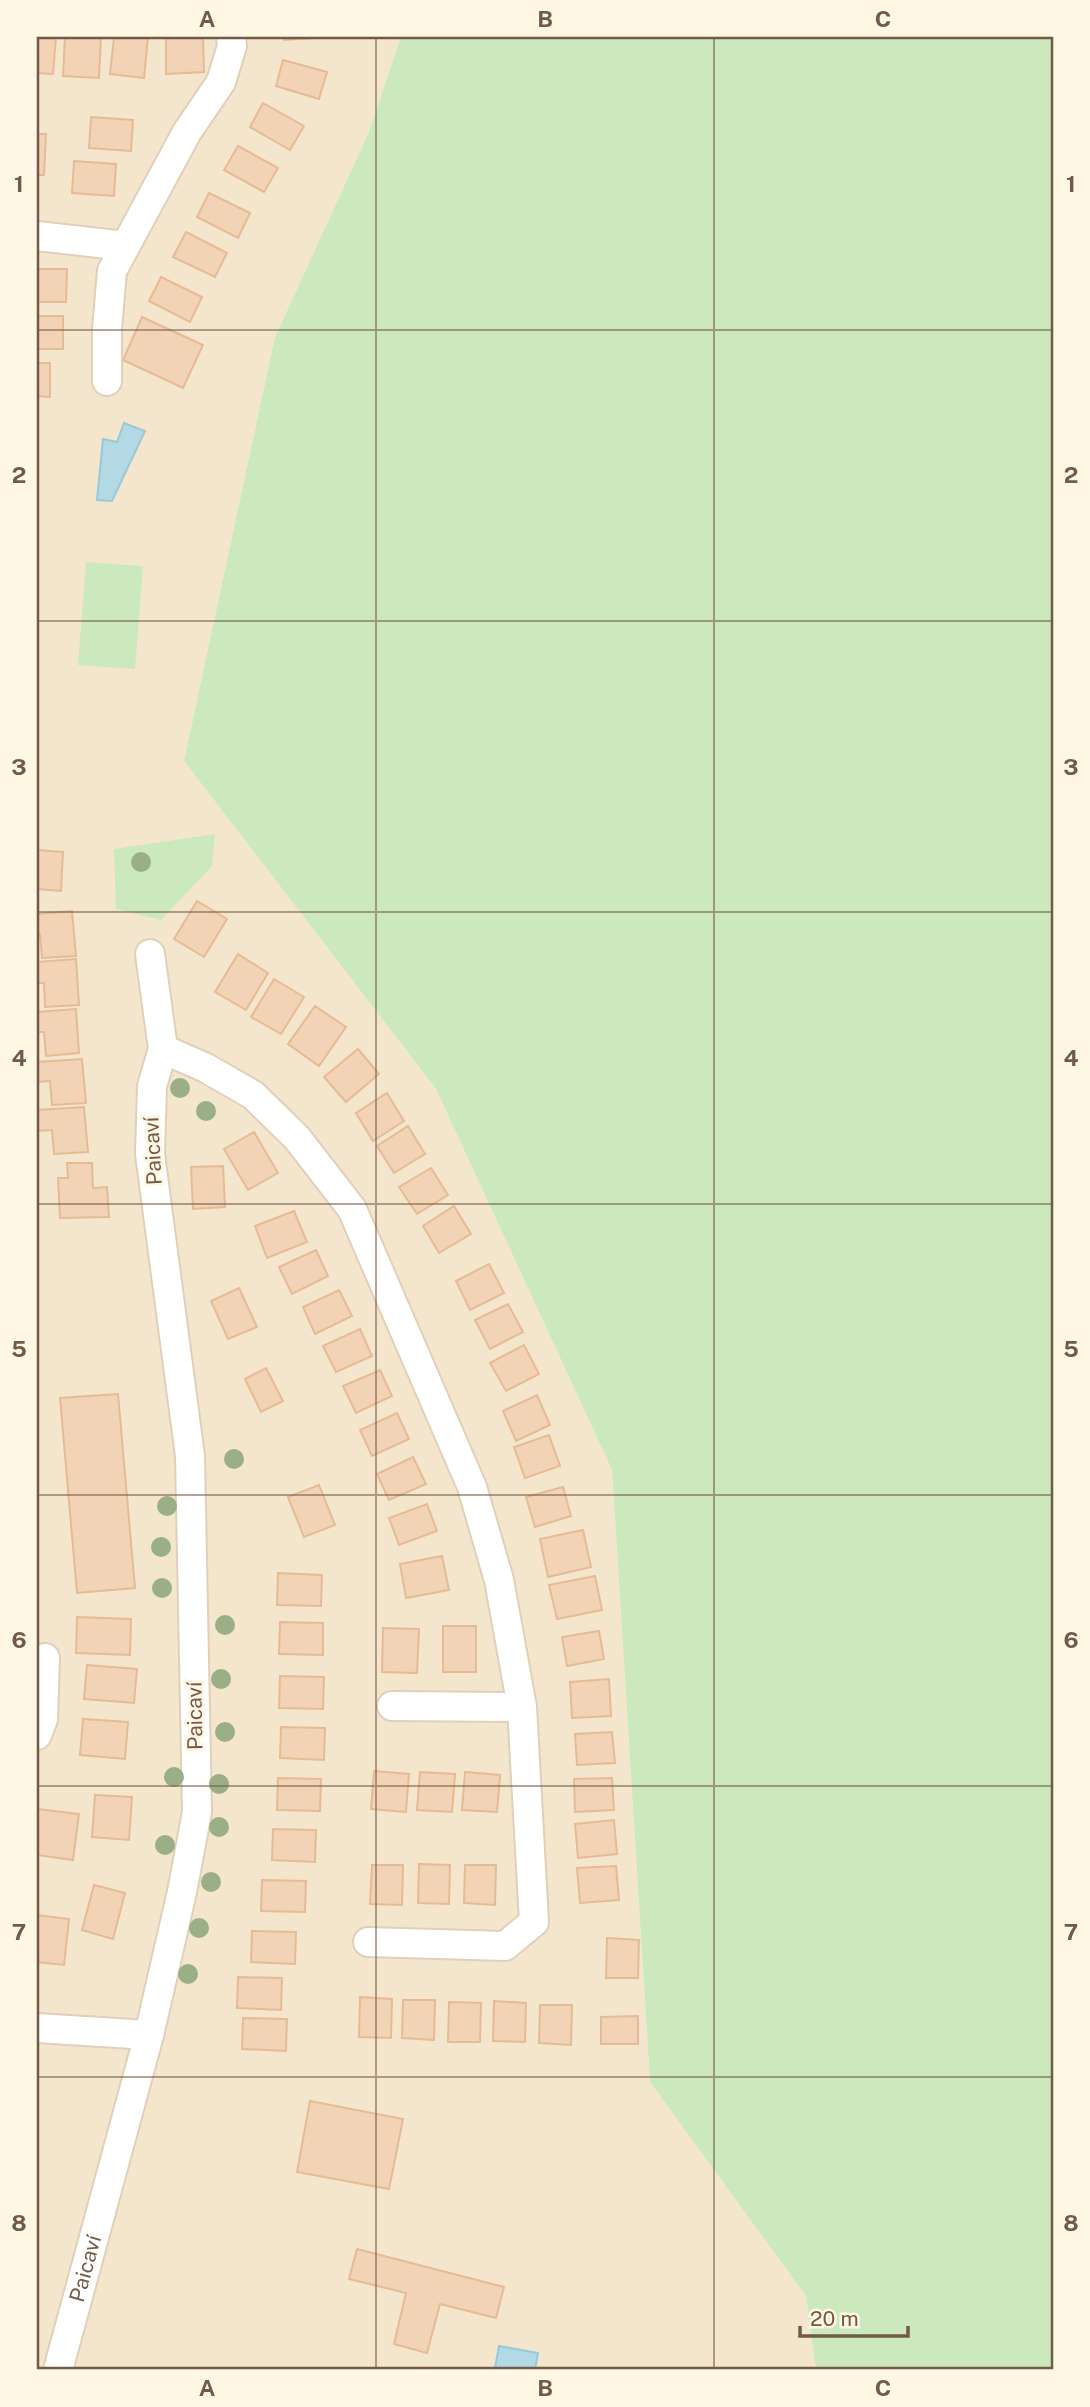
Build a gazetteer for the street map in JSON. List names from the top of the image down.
{
  "streets": {
    "street": ["Paicaví"]
  },
  "scale_bar": "20 m",
  "grid": {
    "columns": ["A", "B", "C"],
    "rows": [
      "1",
      "2",
      "3",
      "4",
      "5",
      "6",
      "7",
      "8"
    ]
  }
}
